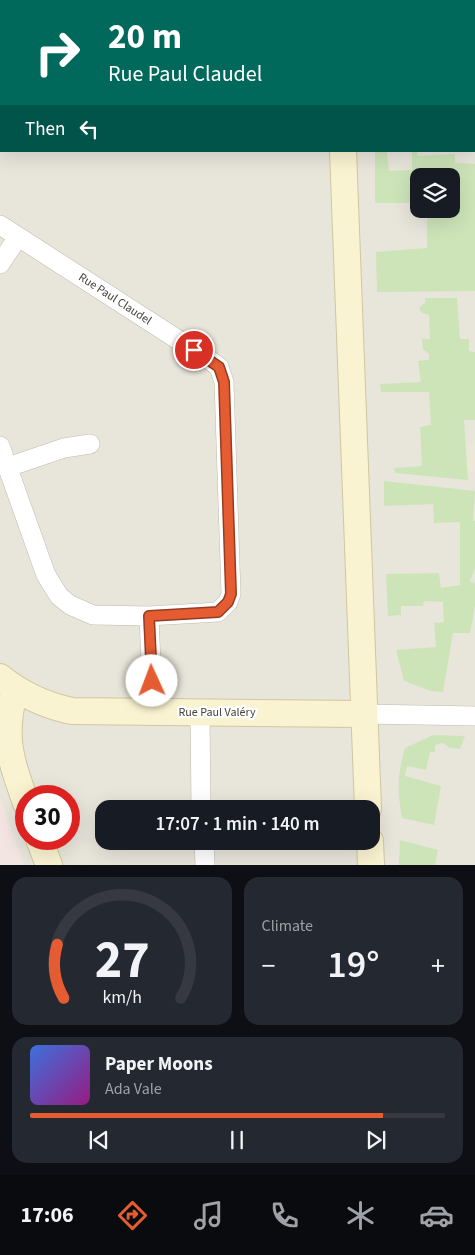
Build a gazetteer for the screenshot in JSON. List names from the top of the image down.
{
  "streets": {
    "main road": ["Rue Paul Valéry"],
    "street": ["Rue Paul Claudel"]
  },
  "page": {
    "turn": ["20 m", "Rue Paul Claudel"],
    "then": "Then",
    "limit": "30",
    "trip": "17:07 · 1 min · 140 m",
    "tile": "Climate",
    "heat": ["−", "19°", "+"],
    "song": ["Paper Moons", "Ada Vale"],
    "tabs": "17:06",
    "gauge": ["27", "km/h"]
  }
}
